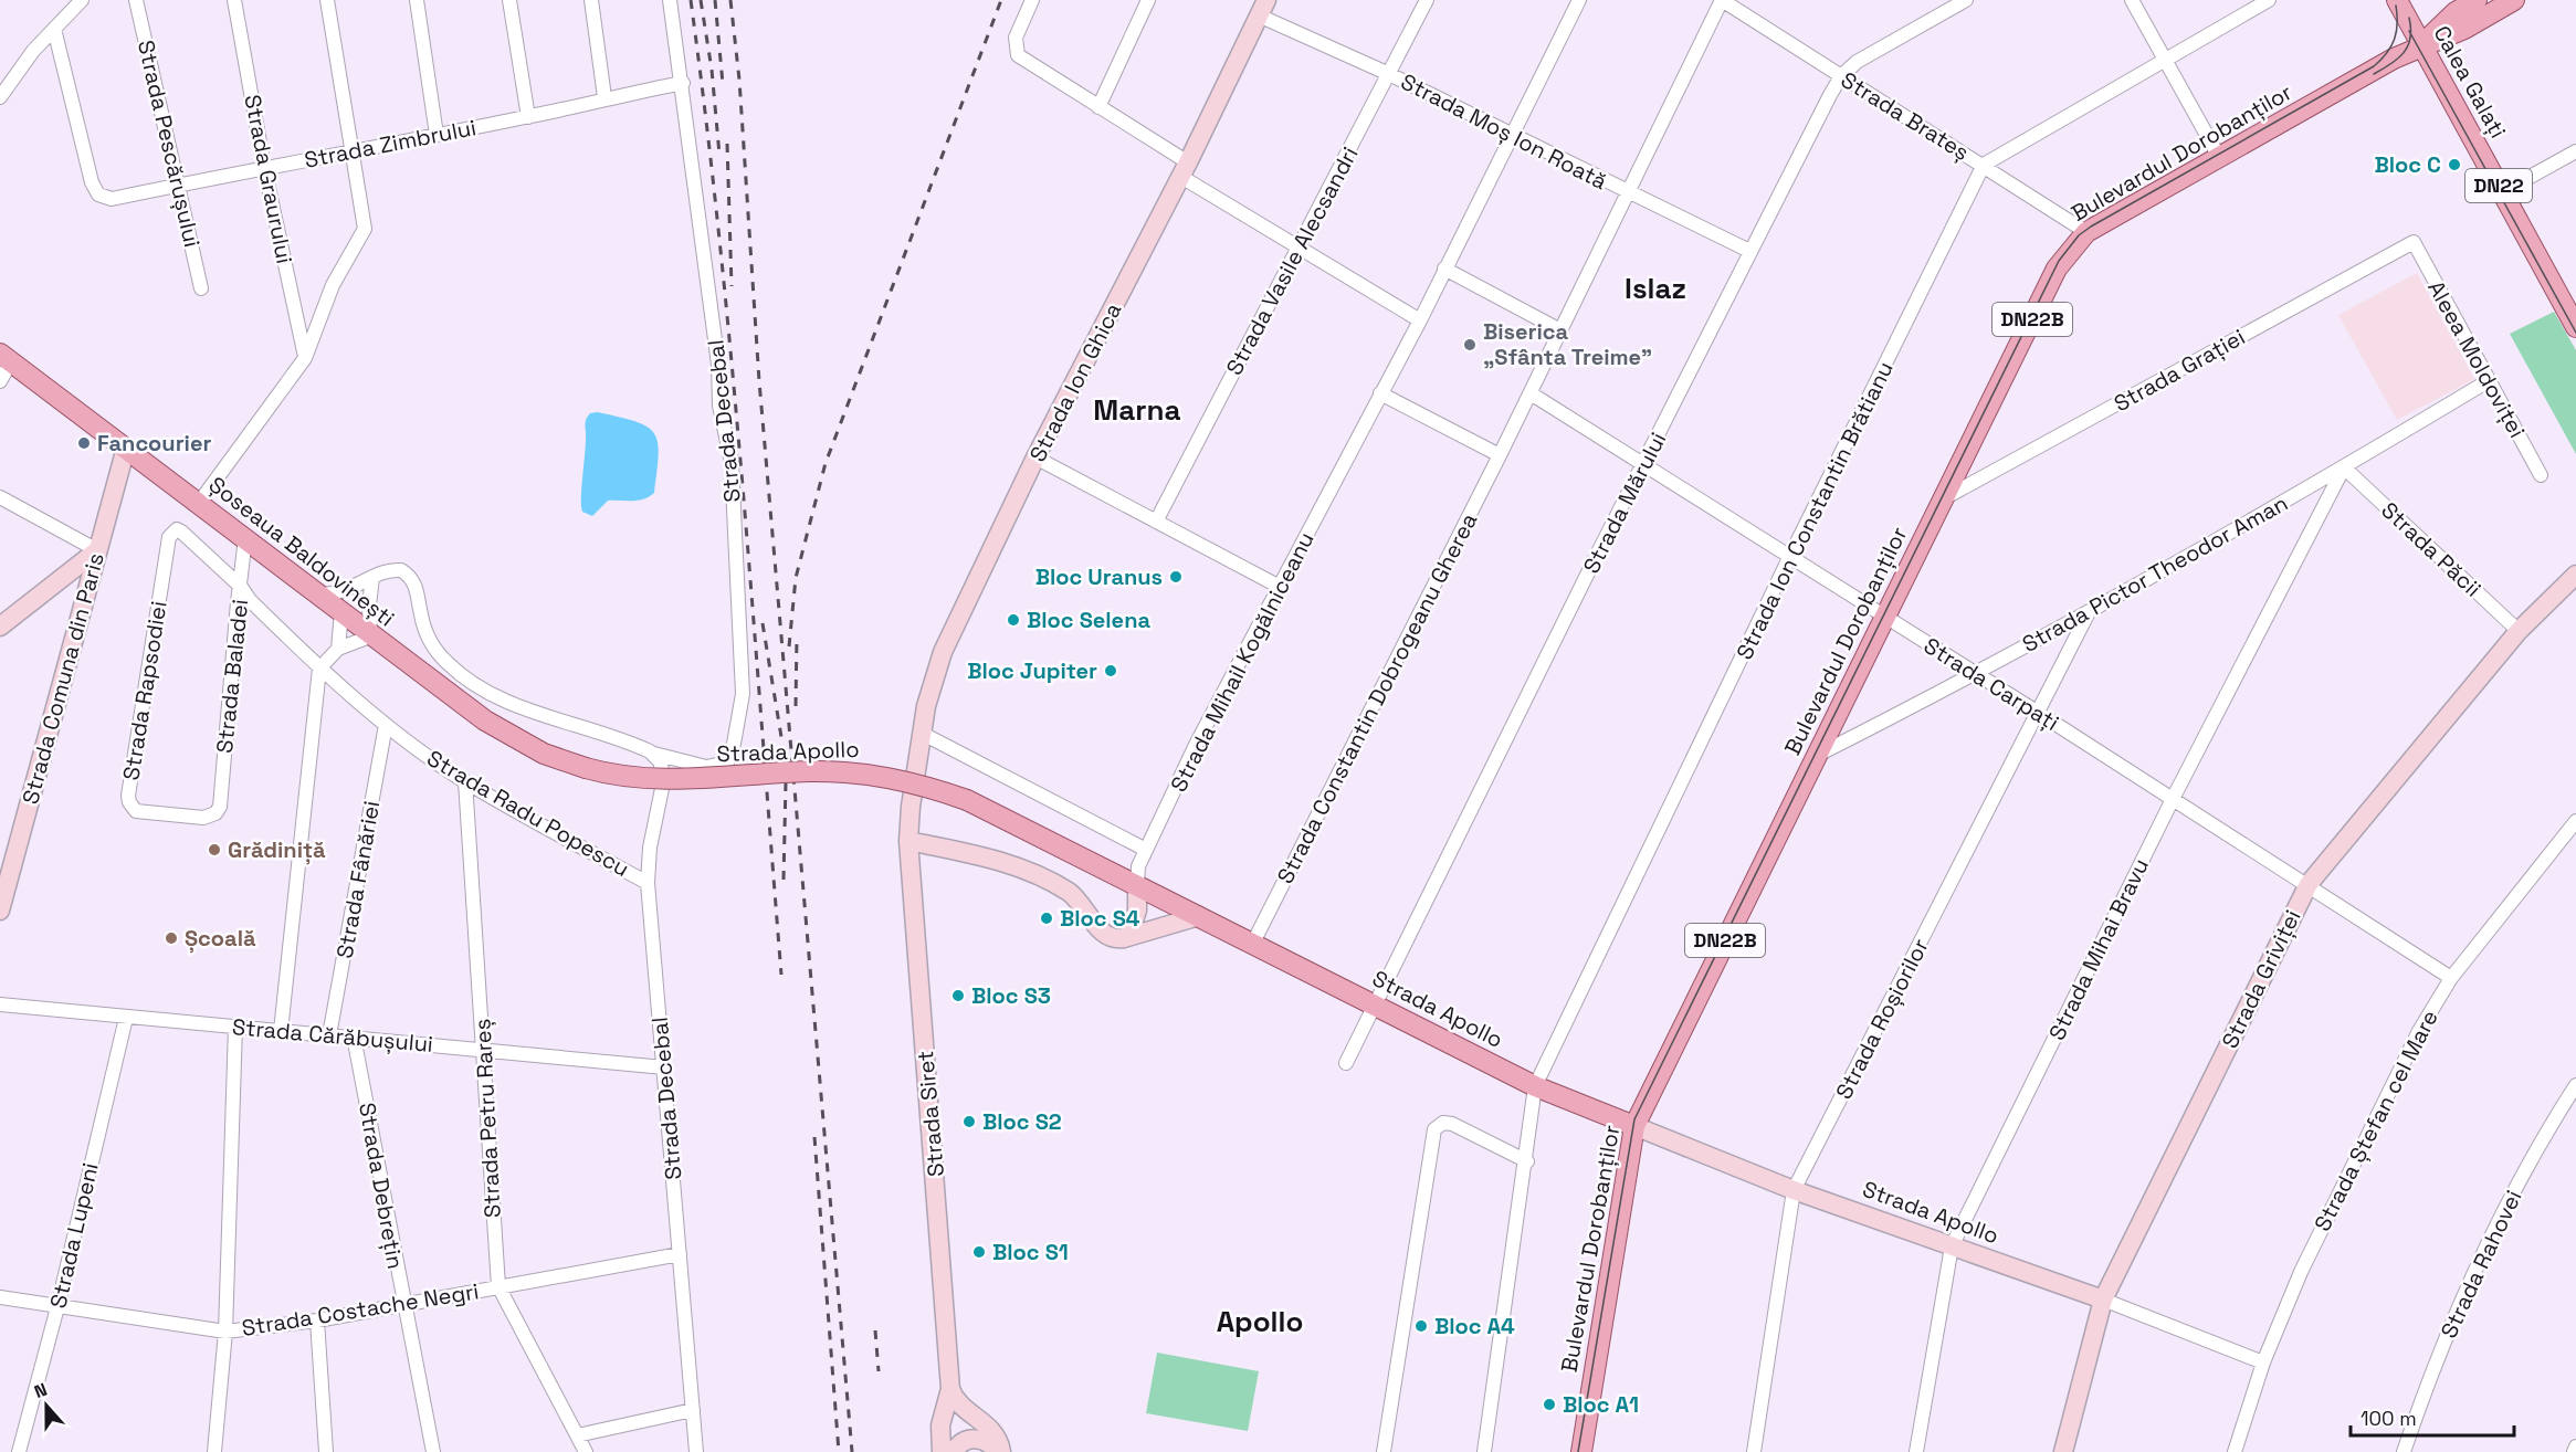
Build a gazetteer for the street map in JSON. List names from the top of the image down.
{
  "streets": {
    "main road": [
      "Calea Galați",
      "Bulevardul Dorobanților",
      "DN22",
      "DN22B",
      "Șoseaua Baldovinești",
      "Strada Apollo"
    ],
    "street": [
      "Strada Brateș",
      "Strada Moș Ion Roată",
      "Strada Pescărușului",
      "Strada Zimbrului",
      "Strada Graurului",
      "Strada Vasile Alecsandri",
      "Aleea Moldoviței",
      "Strada Grației",
      "Strada Ion Ghica",
      "Strada Decebal",
      "Strada Mărului",
      "Strada Ion Constantin Brătianu",
      "Strada Păcii",
      "Strada Pictor Theodor Aman",
      "Strada Mihail Kogălniceanu",
      "Strada Baladei",
      "Strada Comuna din Paris",
      "Strada Carpați",
      "Strada Rapsodiei",
      "Strada Constantin Dobrogeanu Gherea",
      "Strada Radu Popescu",
      "Strada Fânăriei",
      "Strada Mihai Bravu",
      "Strada Griviței",
      "Strada Roșiorilor",
      "Strada Cărăbușului",
      "Strada Siret",
      "Strada Petru Rareș",
      "Strada Ștefan cel Mare",
      "Strada Debrețin",
      "Strada Lupeni",
      "Strada Rahovei",
      "Strada Costache Negri"
    ]
  },
  "crossings": [
    ["Calea Galați", "Bulevardul Dorobanților"],
    ["Strada Brateș", "Bulevardul Dorobanților"],
    ["Strada Brateș", "Strada Mărului"],
    ["Strada Brateș", "Strada Ion Constantin Brătianu"],
    ["Strada Moș Ion Roată", "Strada Vasile Alecsandri"],
    ["Strada Moș Ion Roată", "Strada Ion Ghica"],
    ["Strada Moș Ion Roată", "Strada Mărului"],
    ["Strada Pescărușului", "Strada Zimbrului"],
    ["Strada Zimbrului", "Strada Graurului"],
    ["Strada Zimbrului", "Strada Decebal"],
    ["Bulevardul Dorobanților", "Strada Grației"],
    ["Bulevardul Dorobanților", "Strada Pictor Theodor Aman"],
    ["Bulevardul Dorobanților", "Strada Carpați"],
    ["Bulevardul Dorobanților", "Strada Apollo"],
    ["Aleea Moldoviței", "Strada Grației"],
    ["Aleea Moldoviței", "Strada Pictor Theodor Aman"],
    ["Strada Ion Ghica", "Strada Siret"],
    ["Strada Decebal", "Șoseaua Baldovinești"],
    ["Strada Decebal", "Strada Radu Popescu"],
    ["Strada Decebal", "Strada Cărăbușului"],
    ["Strada Decebal", "Strada Costache Negri"],
    ["Strada Mărului", "Strada Carpați"],
    ["Strada Mărului", "Strada Apollo"],
    ["Strada Ion Constantin Brătianu", "Strada Carpați"],
    ["Strada Ion Constantin Brătianu", "Strada Apollo"],
    ["Strada Păcii", "Strada Pictor Theodor Aman"],
    ["Strada Păcii", "Strada Mihai Bravu"],
    ["Strada Păcii", "Strada Griviței"],
    ["Șoseaua Baldovinești", "Strada Baladei"],
    ["Șoseaua Baldovinești", "Strada Comuna din Paris"],
    ["Șoseaua Baldovinești", "Strada Apollo"],
    ["Strada Pictor Theodor Aman", "Strada Carpați"],
    ["Strada Pictor Theodor Aman", "Strada Mihai Bravu"],
    ["Strada Pictor Theodor Aman", "Strada Roșiorilor"],
    ["Strada Mihail Kogălniceanu", "Strada Apollo"],
    ["Strada Baladei", "Strada Rapsodiei"],
    ["Strada Baladei", "Strada Radu Popescu"],
    ["Strada Carpați", "Strada Constantin Dobrogeanu Gherea"],
    ["Strada Carpați", "Strada Mihai Bravu"],
    ["Strada Carpați", "Strada Griviței"],
    ["Strada Carpați", "Strada Roșiorilor"],
    ["Strada Carpați", "Strada Ștefan cel Mare"],
    ["Strada Rapsodiei", "Strada Radu Popescu"],
    ["Strada Constantin Dobrogeanu Gherea", "Strada Apollo"],
    ["Strada Apollo", "Strada Mihai Bravu"],
    ["Strada Apollo", "Strada Griviței"],
    ["Strada Apollo", "Strada Roșiorilor"],
    ["Strada Apollo", "Strada Ștefan cel Mare"],
    ["Strada Radu Popescu", "Strada Fânăriei"],
    ["Strada Radu Popescu", "Strada Petru Rareș"],
    ["Strada Fânăriei", "Strada Cărăbușului"],
    ["Strada Cărăbușului", "Strada Petru Rareș"],
    ["Strada Cărăbușului", "Strada Debrețin"],
    ["Strada Cărăbușului", "Strada Lupeni"],
    ["Strada Petru Rareș", "Strada Costache Negri"],
    ["Strada Debrețin", "Strada Costache Negri"],
    ["Strada Lupeni", "Strada Costache Negri"]
  ],
  "districts": ["Islaz", "Marna", "Apollo"],
  "places": [
    "Bloc C",
    "Biserica „Sfânta Treime\"",
    "Fancourier",
    "Bloc Uranus",
    "Bloc Selena",
    "Bloc Jupiter",
    "Grădiniță",
    "Bloc S4",
    "Școală",
    "Bloc S3",
    "Bloc S2",
    "Bloc S1",
    "Bloc A4",
    "Bloc A1"
  ],
  "scale_bar": "100 m",
  "north": "top"
}
